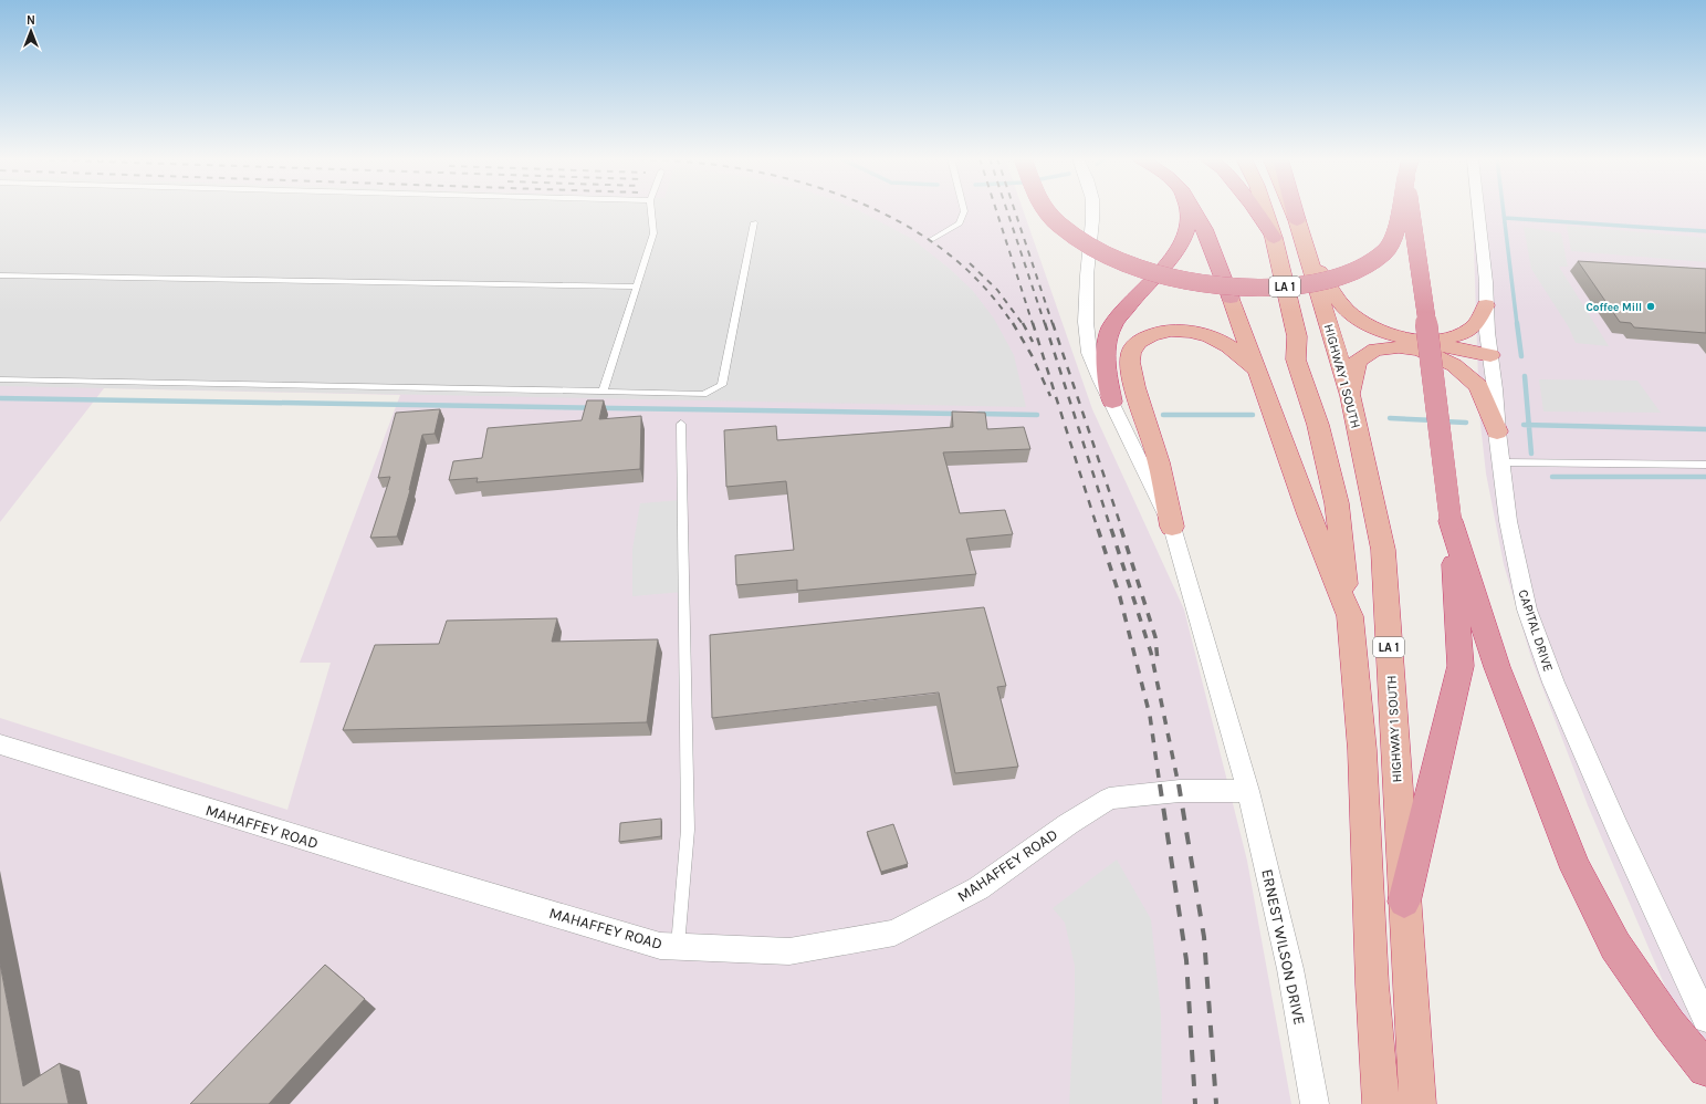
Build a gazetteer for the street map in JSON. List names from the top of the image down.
{
  "streets": {
    "highway": ["LA 1", "HIGHWAY 1 SOUTH"],
    "street": ["CAPITAL DRIVE", "MAHAFFEY ROAD", "ERNEST WILSON DRIVE"]
  },
  "crossings": [
    ["MAHAFFEY ROAD", "ERNEST WILSON DRIVE"]
  ],
  "places": ["Coffee Mill"],
  "north": "top"
}
